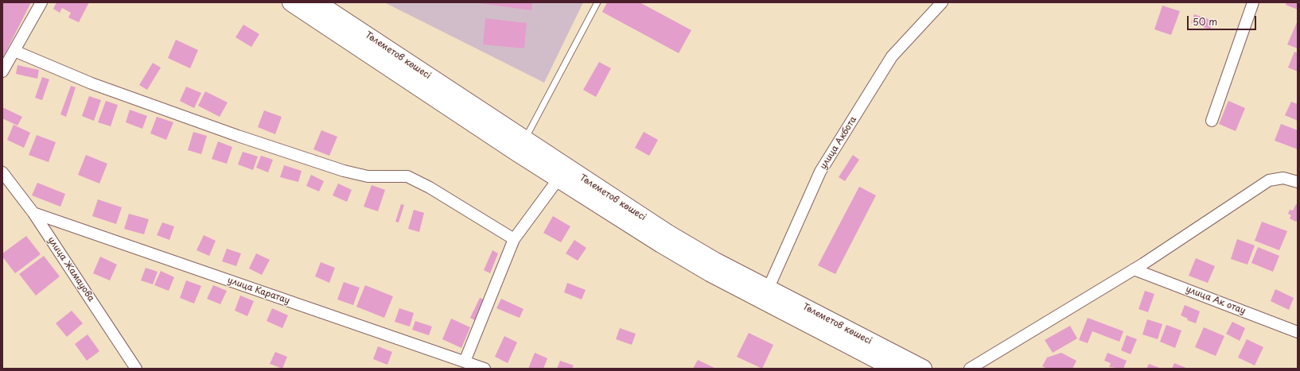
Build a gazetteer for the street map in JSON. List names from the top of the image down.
{
  "streets": {
    "main road": ["Төлеметов көшесі"],
    "street": [
      "улица Акбота",
      "улица Жамауова",
      "улица Каратау",
      "улица Ак отау"
    ]
  },
  "crossings": [
    ["Төлеметов көшесі", "улица Акбота"],
    ["улица Жамауова", "улица Каратау"]
  ],
  "scale_bar": "50 m"
}
